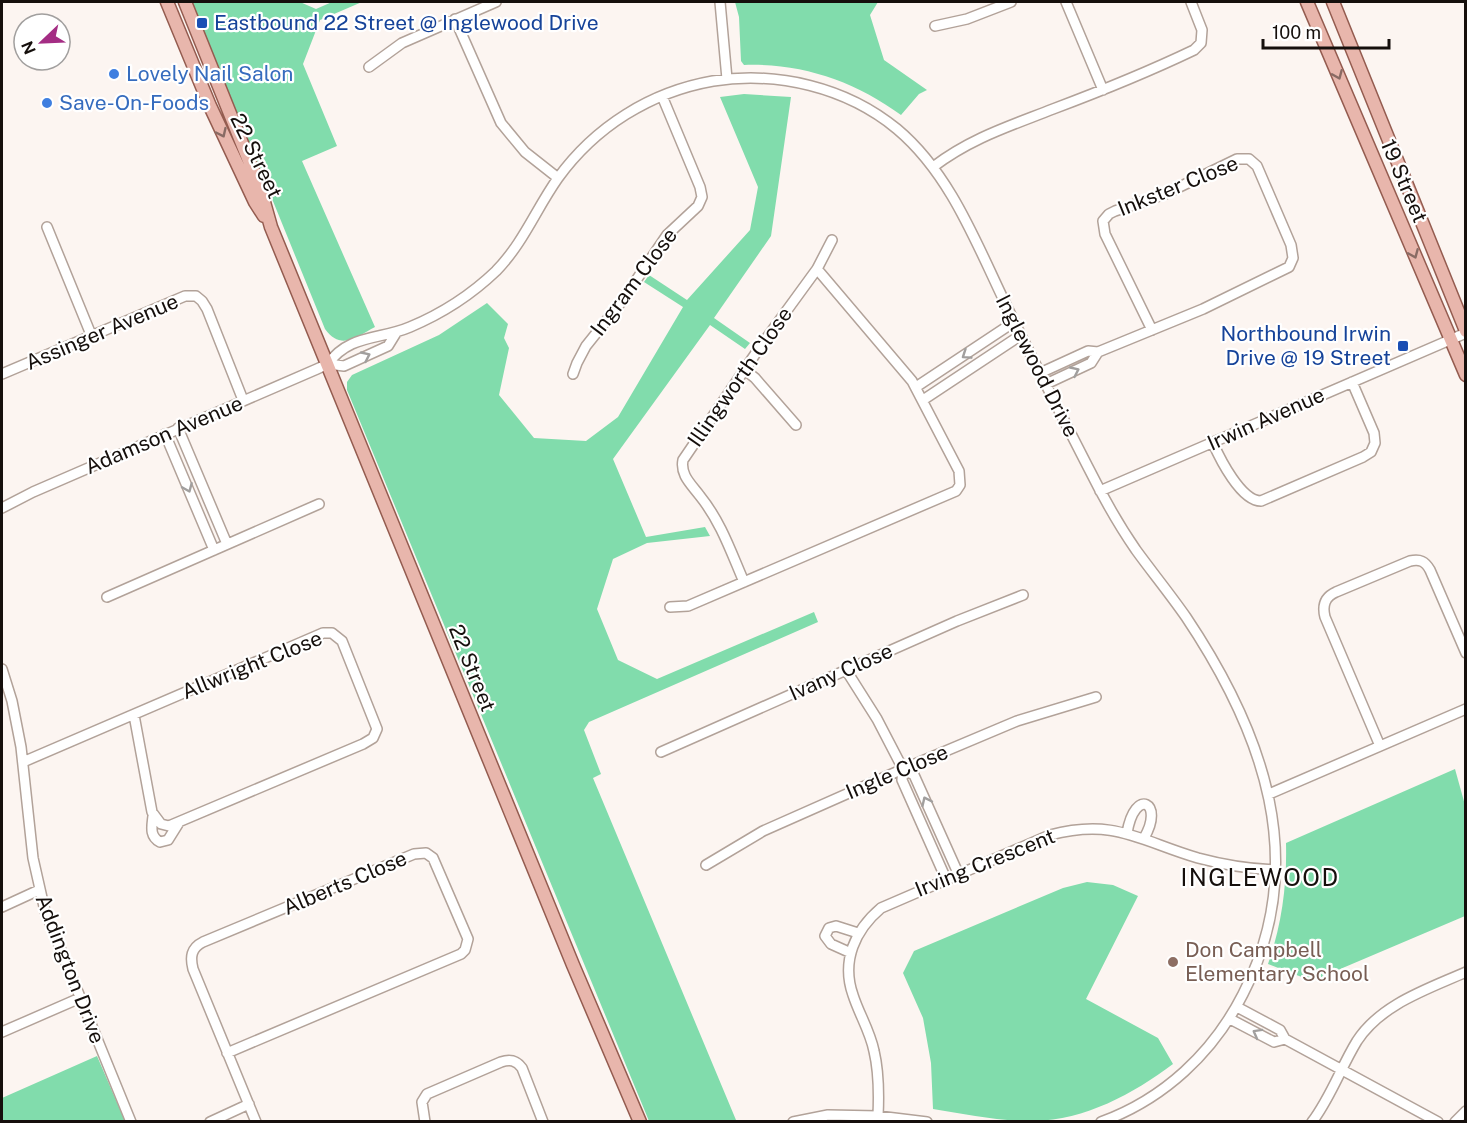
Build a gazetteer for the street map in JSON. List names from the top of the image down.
{
  "streets": {
    "main road": ["22 Street", "19 Street"],
    "street": [
      "Inkster Close",
      "Ingram Close",
      "Assinger Avenue",
      "Inglewood Drive",
      "Illingworth Close",
      "Irwin Avenue",
      "Adamson Avenue",
      "Allwright Close",
      "Ivany Close",
      "Ingle Close",
      "Irving Crescent",
      "Alberts Close",
      "Addington Drive"
    ]
  },
  "crossings": [
    ["22 Street", "Inglewood Drive"],
    ["22 Street", "Adamson Avenue"],
    ["19 Street", "Irwin Avenue"],
    ["Inkster Close", "Inglewood Drive"],
    ["Ingram Close", "Inglewood Drive"],
    ["Assinger Avenue", "Adamson Avenue"],
    ["Inglewood Drive", "Irwin Avenue"],
    ["Inglewood Drive", "Adamson Avenue"],
    ["Inglewood Drive", "Irving Crescent"],
    ["Allwright Close", "Addington Drive"]
  ],
  "districts": ["INGLEWOOD"],
  "places": {
    "transit": ["Eastbound 22 Street @ Inglewood Drive", "Northbound Irwin Drive @ 19 Street"],
    "other": ["Lovely Nail Salon", "Save-On-Foods", "Don Campbell Elementary School"]
  },
  "scale_bar": "100 m",
  "north": "bottom left"
}
